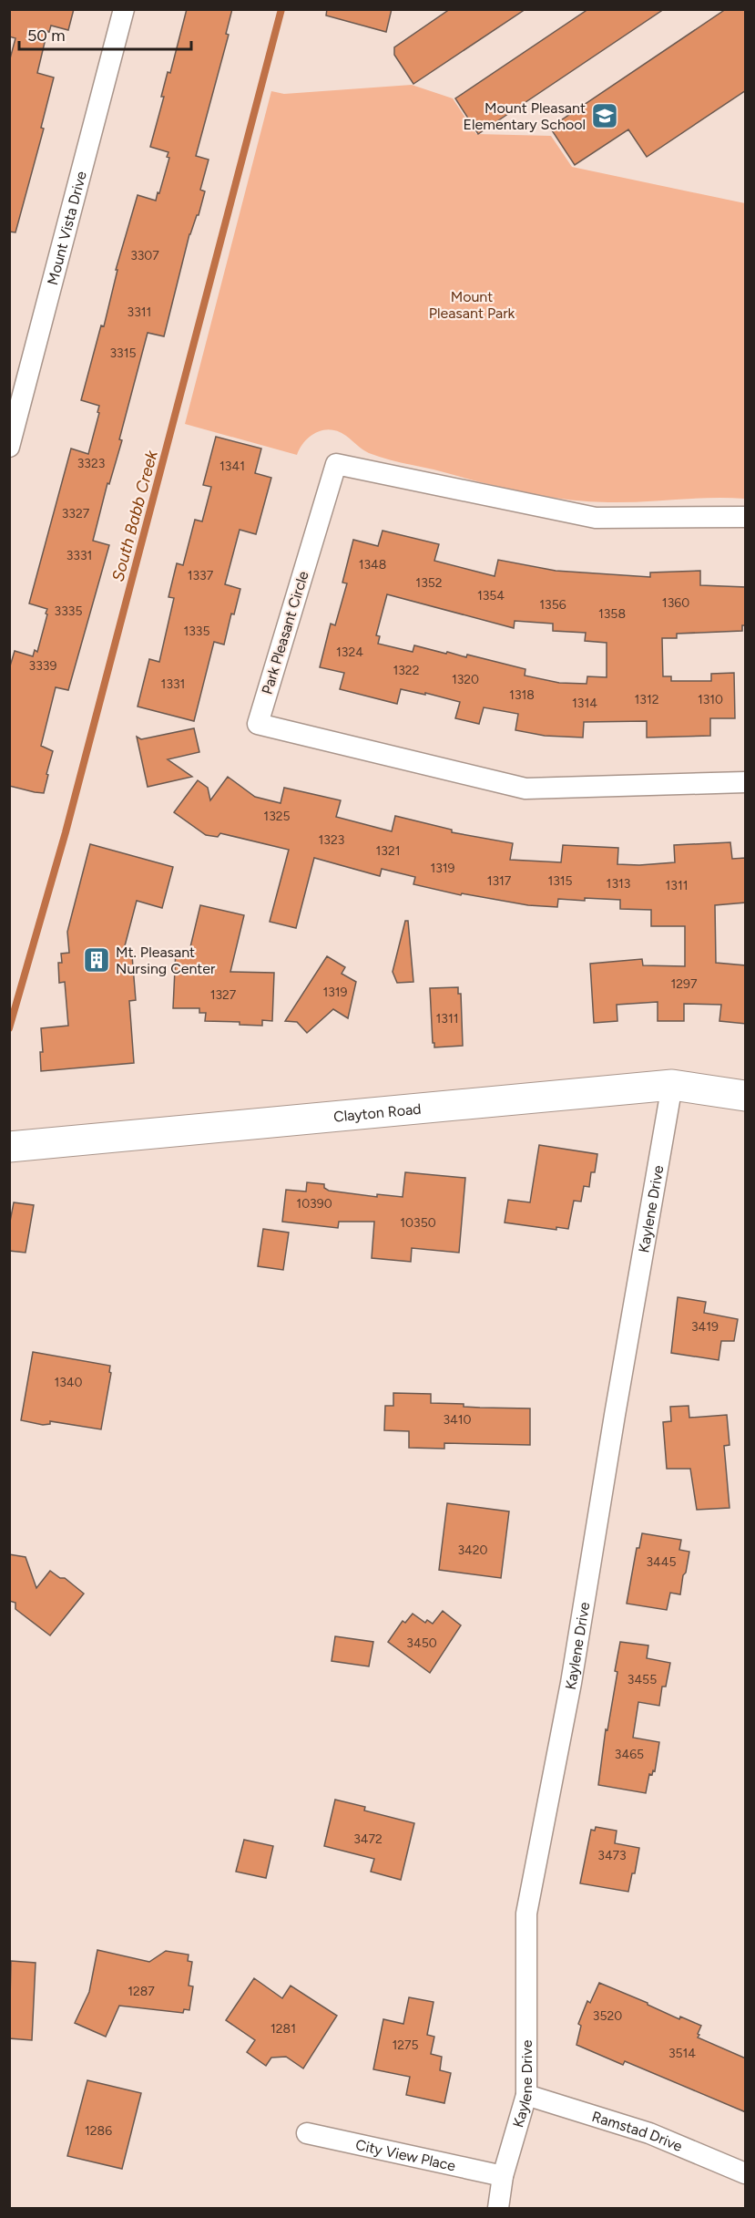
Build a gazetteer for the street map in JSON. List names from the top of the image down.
{
  "streets": {
    "street": [
      "Mount Vista Drive",
      "Park Pleasant Circle",
      "Clayton Road",
      "Kaylene Drive",
      "Ramstad Drive",
      "City View Place"
    ]
  },
  "crossings": [
    ["Clayton Road", "Kaylene Drive"],
    ["Kaylene Drive", "Ramstad Drive"],
    ["Kaylene Drive", "City View Place"]
  ],
  "water": ["South Babb Creek"],
  "parks": ["Mount Pleasant Park"],
  "places": {
    "school or university": ["Mount Pleasant Elementary School"],
    "building": ["Mt. Pleasant Nursing Center"]
  },
  "house_numbers": [
    "3307",
    "3311",
    "3315",
    "3323",
    "1341",
    "3327",
    "3331",
    "1348",
    "1337",
    "1352",
    "1354",
    "1360",
    "1356",
    "3335",
    "1358",
    "1335",
    "1324",
    "3339",
    "1322",
    "1320",
    "1331",
    "1318",
    "1312",
    "1310",
    "1314",
    "1325",
    "1323",
    "1321",
    "1319",
    "1317",
    "1315",
    "1313",
    "1311",
    "1297",
    "1319",
    "1327",
    "1311",
    "10390",
    "10350",
    "3419",
    "1340",
    "3410",
    "3420",
    "3445",
    "3450",
    "3455",
    "3465",
    "3472",
    "3473",
    "1287",
    "3520",
    "1281",
    "1275",
    "3514",
    "1286"
  ],
  "scale_bar": "50 m"
}
